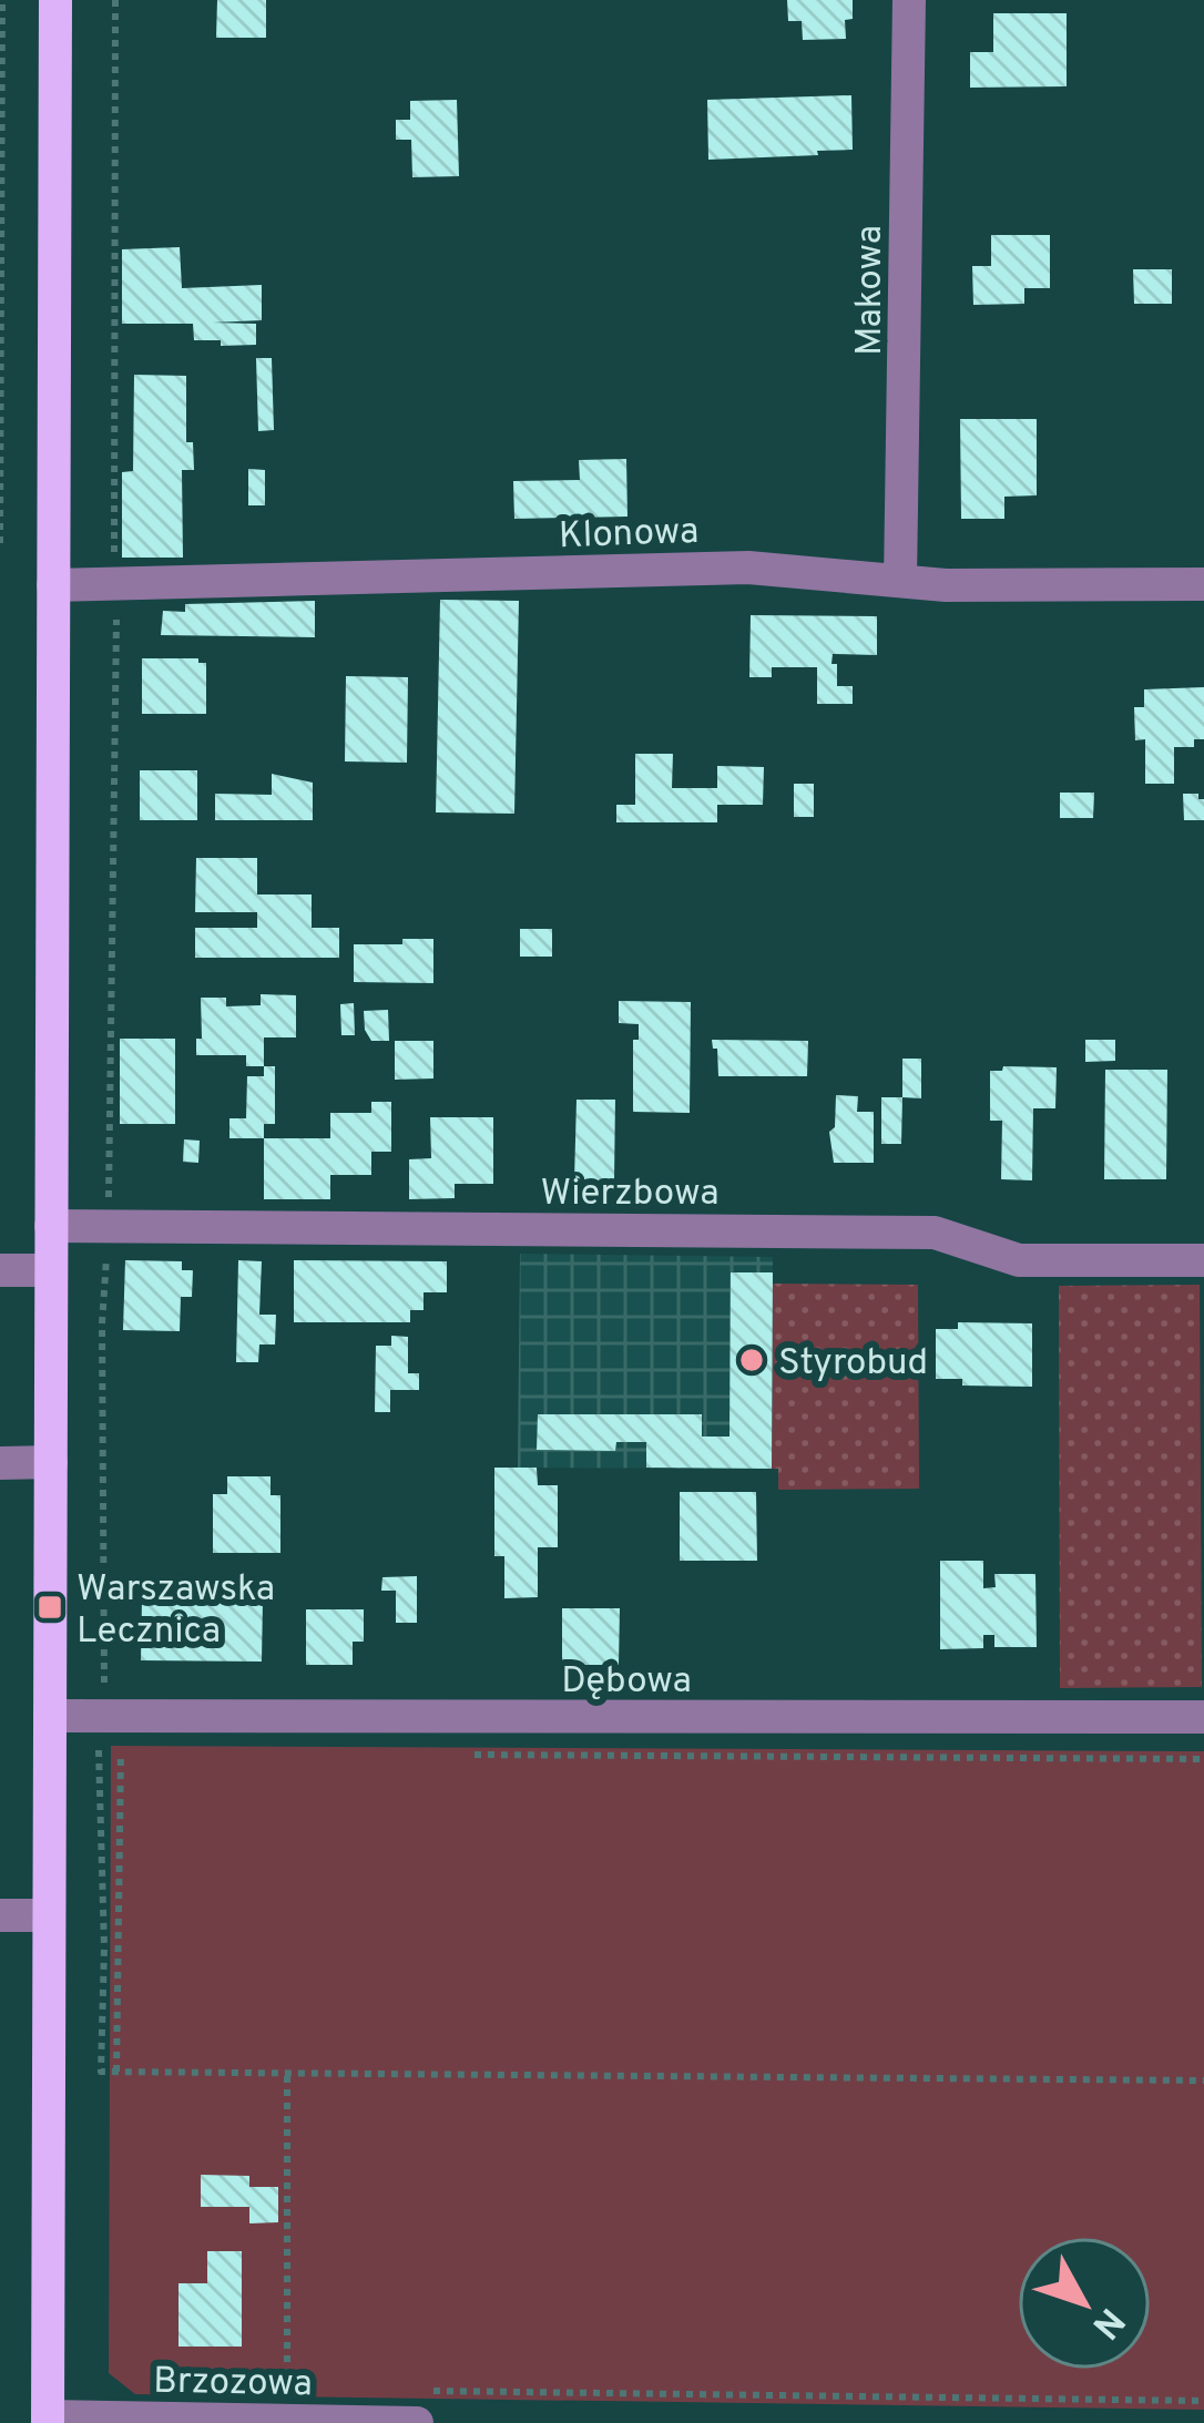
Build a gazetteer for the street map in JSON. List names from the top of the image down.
{
  "streets": {
    "street": [
      "Makowa",
      "Klonowa",
      "Wierzbowa",
      "Dębowa",
      "Brzozowa"
    ]
  },
  "crossings": [
    ["Makowa", "Klonowa"]
  ],
  "places": {
    "other": ["Styrobud"],
    "transit": ["Warszawska Lecznica"]
  },
  "north": "bottom right"
}
